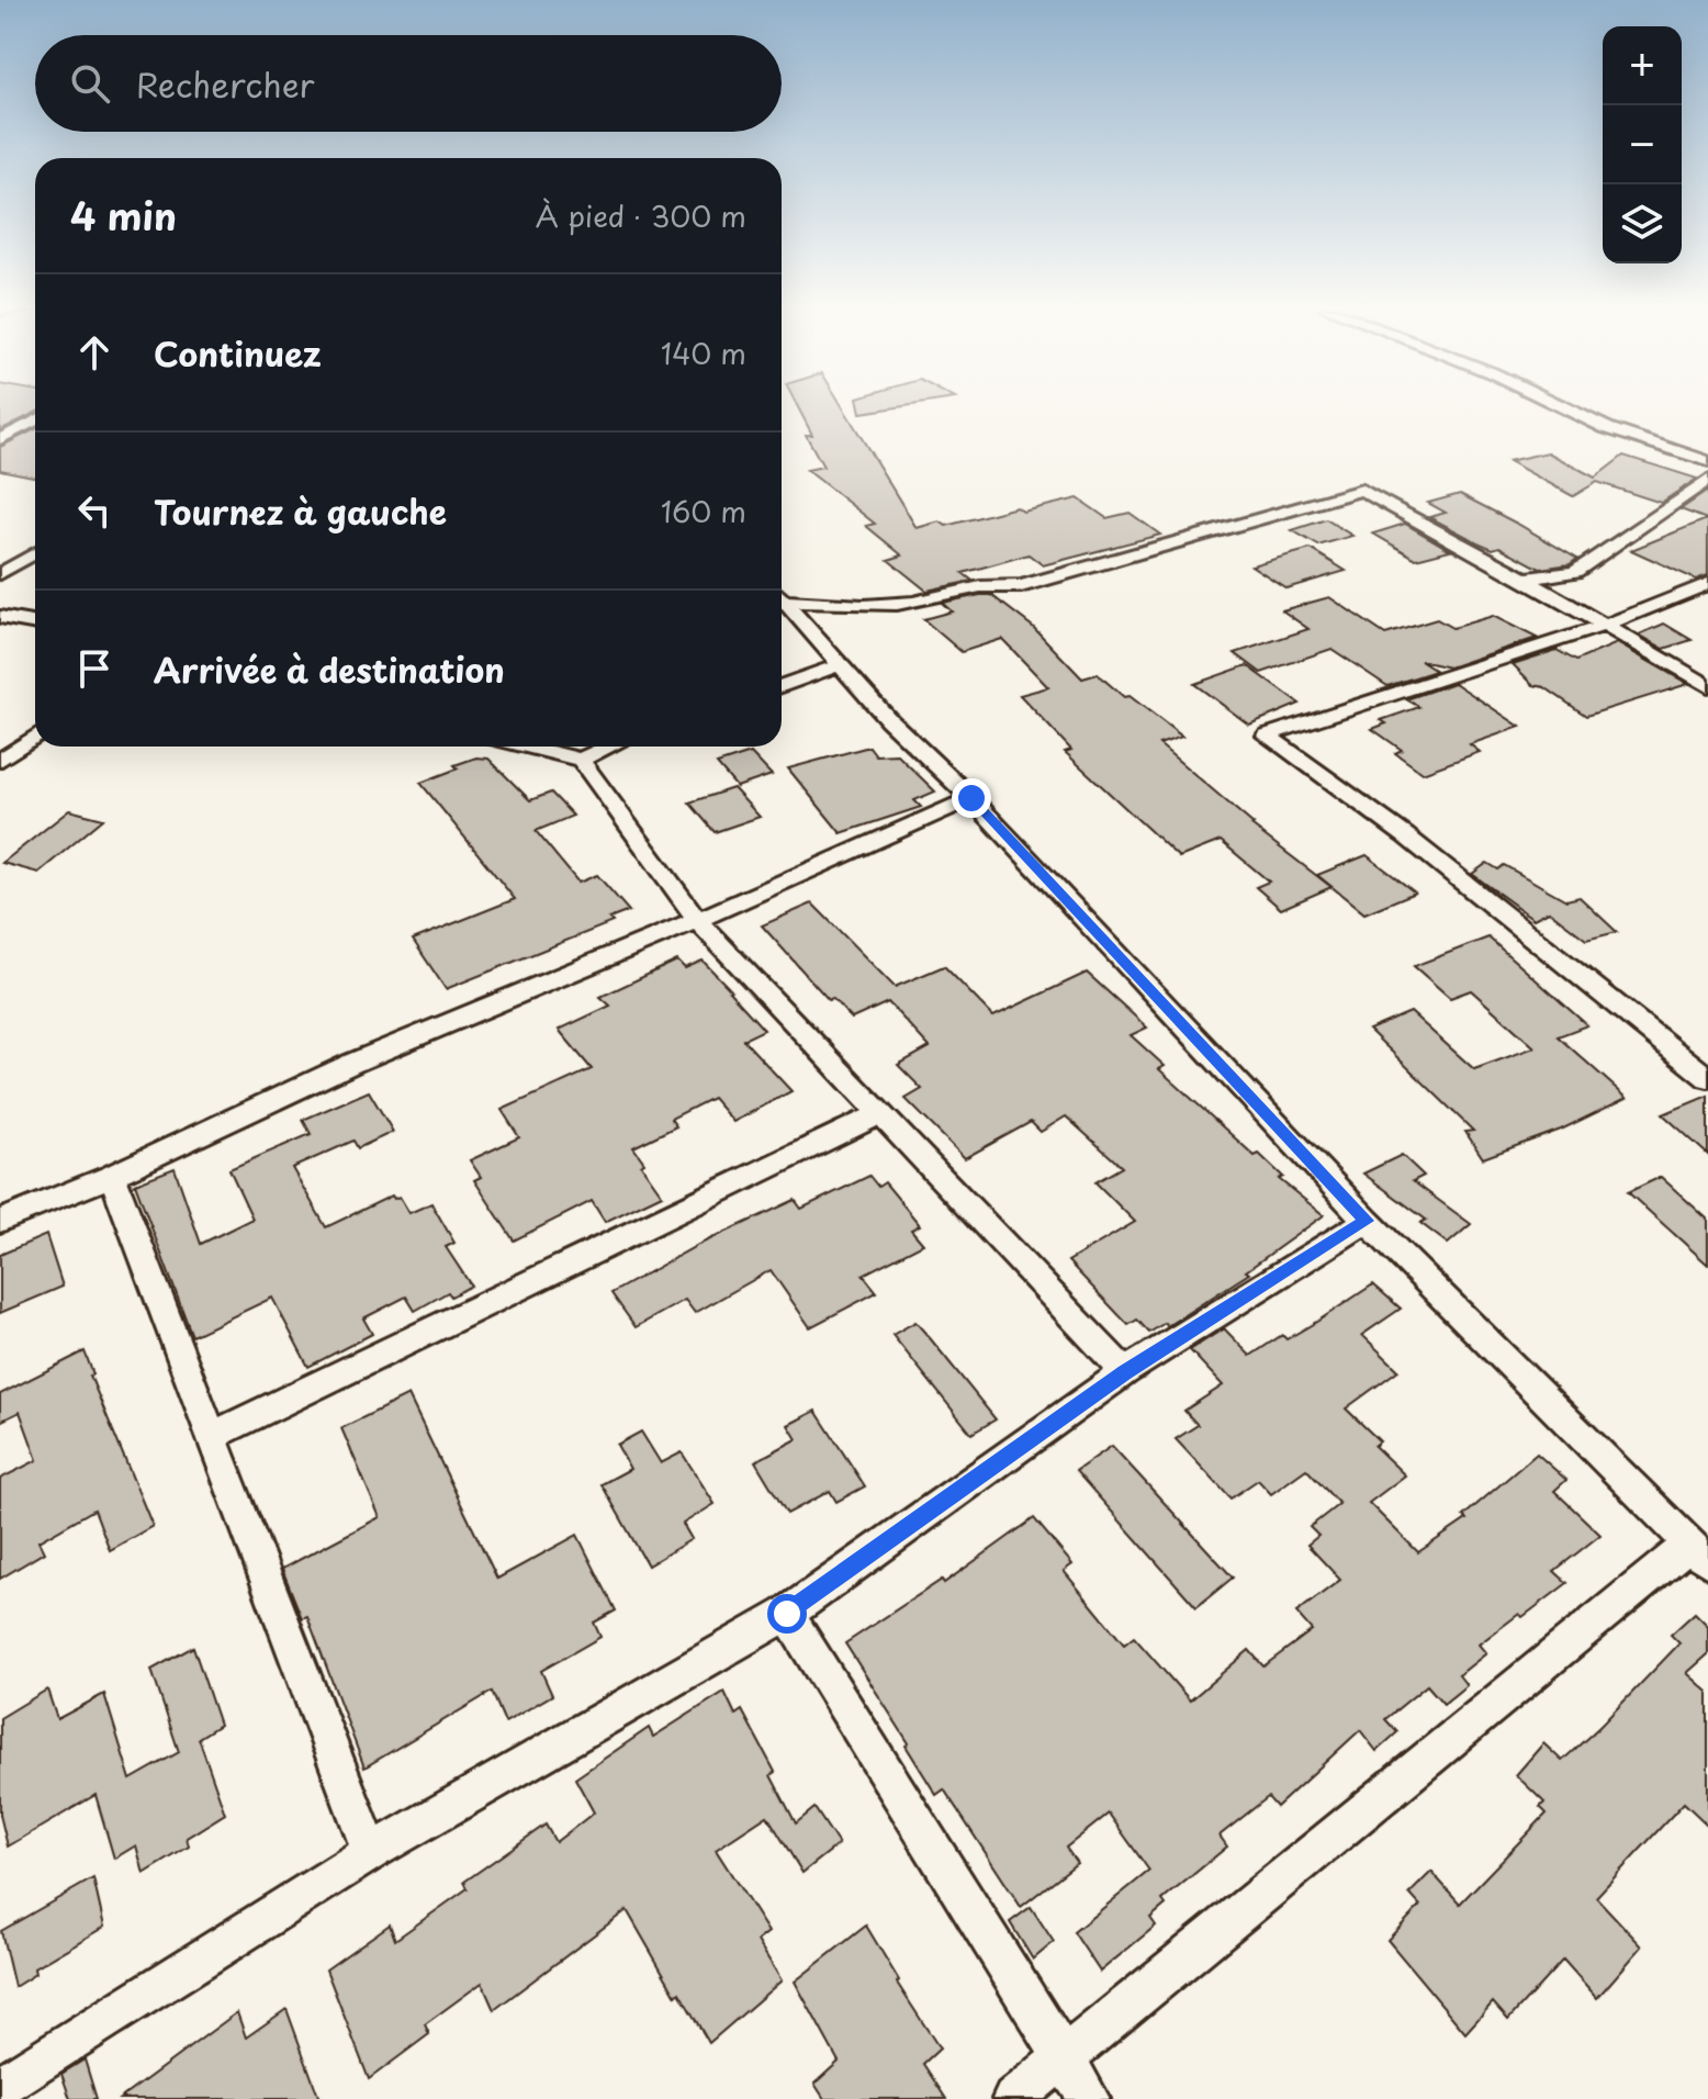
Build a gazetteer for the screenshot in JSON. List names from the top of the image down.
{
  "page": {
    "map_buttons": ["+", "−"],
    "search": "Rechercher",
    "heading": ["4 min", "À pied · 300 m"],
    "list": [
      ["Continuez", "140 m"],
      ["Tournez à gauche", "160 m"],
      "Arrivée à destination"
    ]
  }
}
